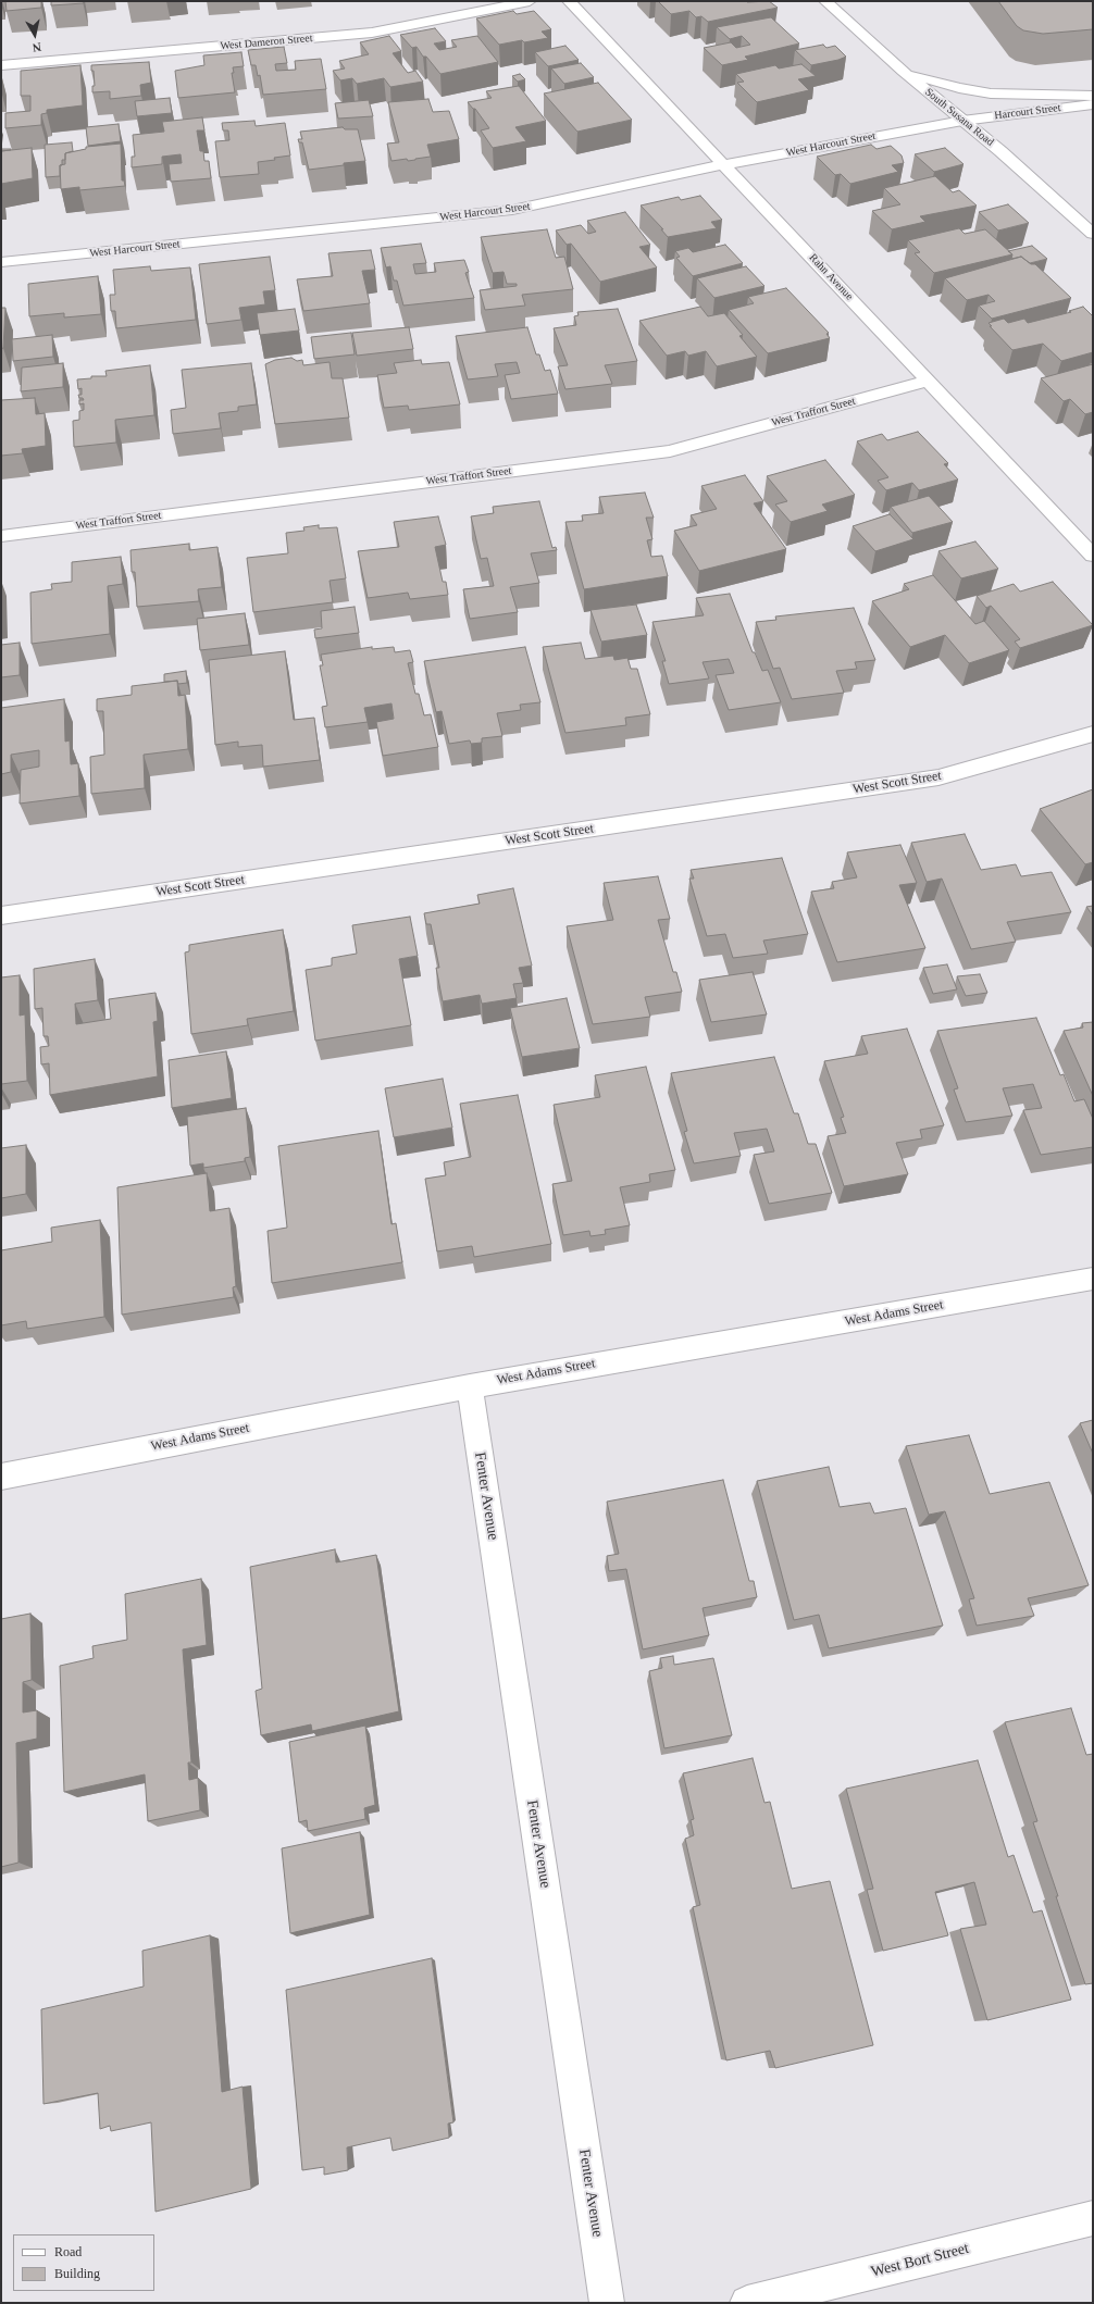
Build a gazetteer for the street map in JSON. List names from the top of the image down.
{
  "streets": {
    "street": [
      "West Dameron Street",
      "Harcourt Street",
      "South Susana Road",
      "West Harcourt Street",
      "Rahn Avenue",
      "West Traffort Street",
      "West Scott Street",
      "West Adams Street",
      "Fenter Avenue",
      "West Bort Street"
    ]
  },
  "crossings": [
    ["Harcourt Street", "South Susana Road"],
    ["Harcourt Street", "West Harcourt Street"],
    ["South Susana Road", "West Harcourt Street"],
    ["West Harcourt Street", "Rahn Avenue"],
    ["Rahn Avenue", "West Traffort Street"],
    ["West Adams Street", "Fenter Avenue"]
  ],
  "legend": ["Road", "Building"],
  "north": "bottom"
}
